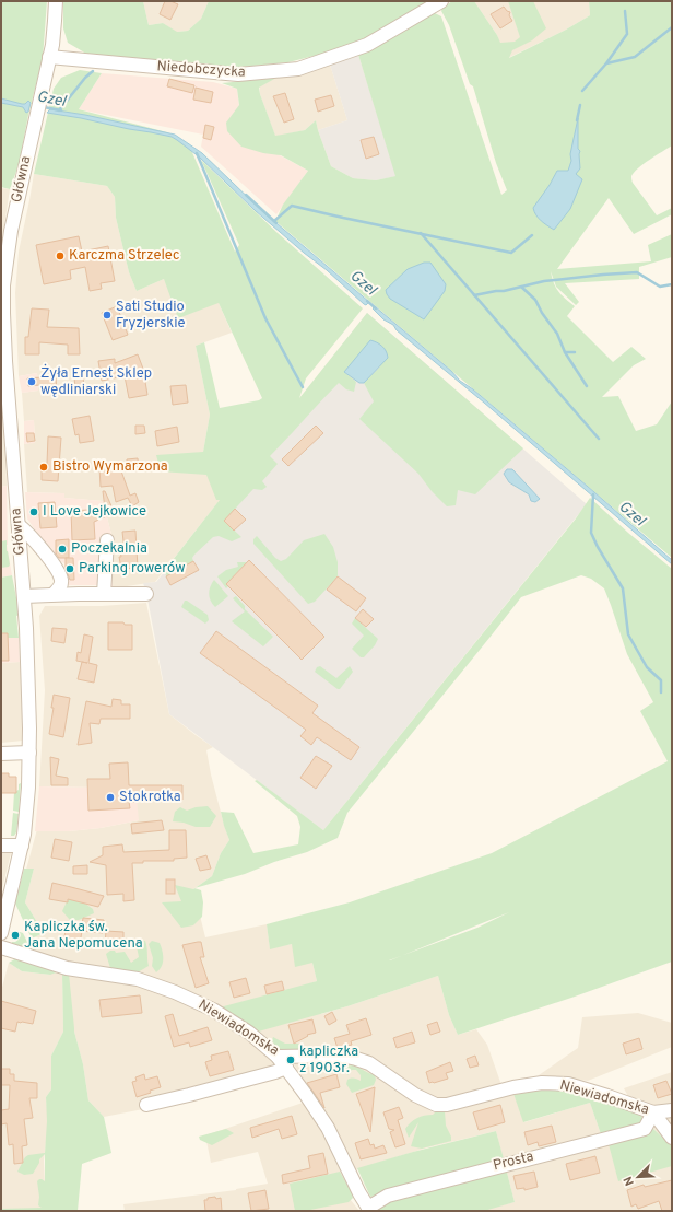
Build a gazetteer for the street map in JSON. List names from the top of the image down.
{
  "streets": {
    "street": [
      "Niedobczycka",
      "Główna",
      "Niewiadomska",
      "Prosta"
    ]
  },
  "crossings": [
    ["Niedobczycka", "Główna"],
    ["Niewiadomska", "Prosta"]
  ],
  "water": ["Gzel"],
  "places": [
    "Karczma Strzelec",
    "Sati Studio Fryzjerskie",
    "Żyła Ernest Sklep wędliniarski",
    "Bistro Wymarzona",
    "I Love Jejkowice",
    "Poczekalnia",
    "Parking rowerów",
    "Stokrotka",
    "Kapliczka św. Jana Nepomucena",
    "kapliczka z 1903r."
  ],
  "north": "bottom left"
}
